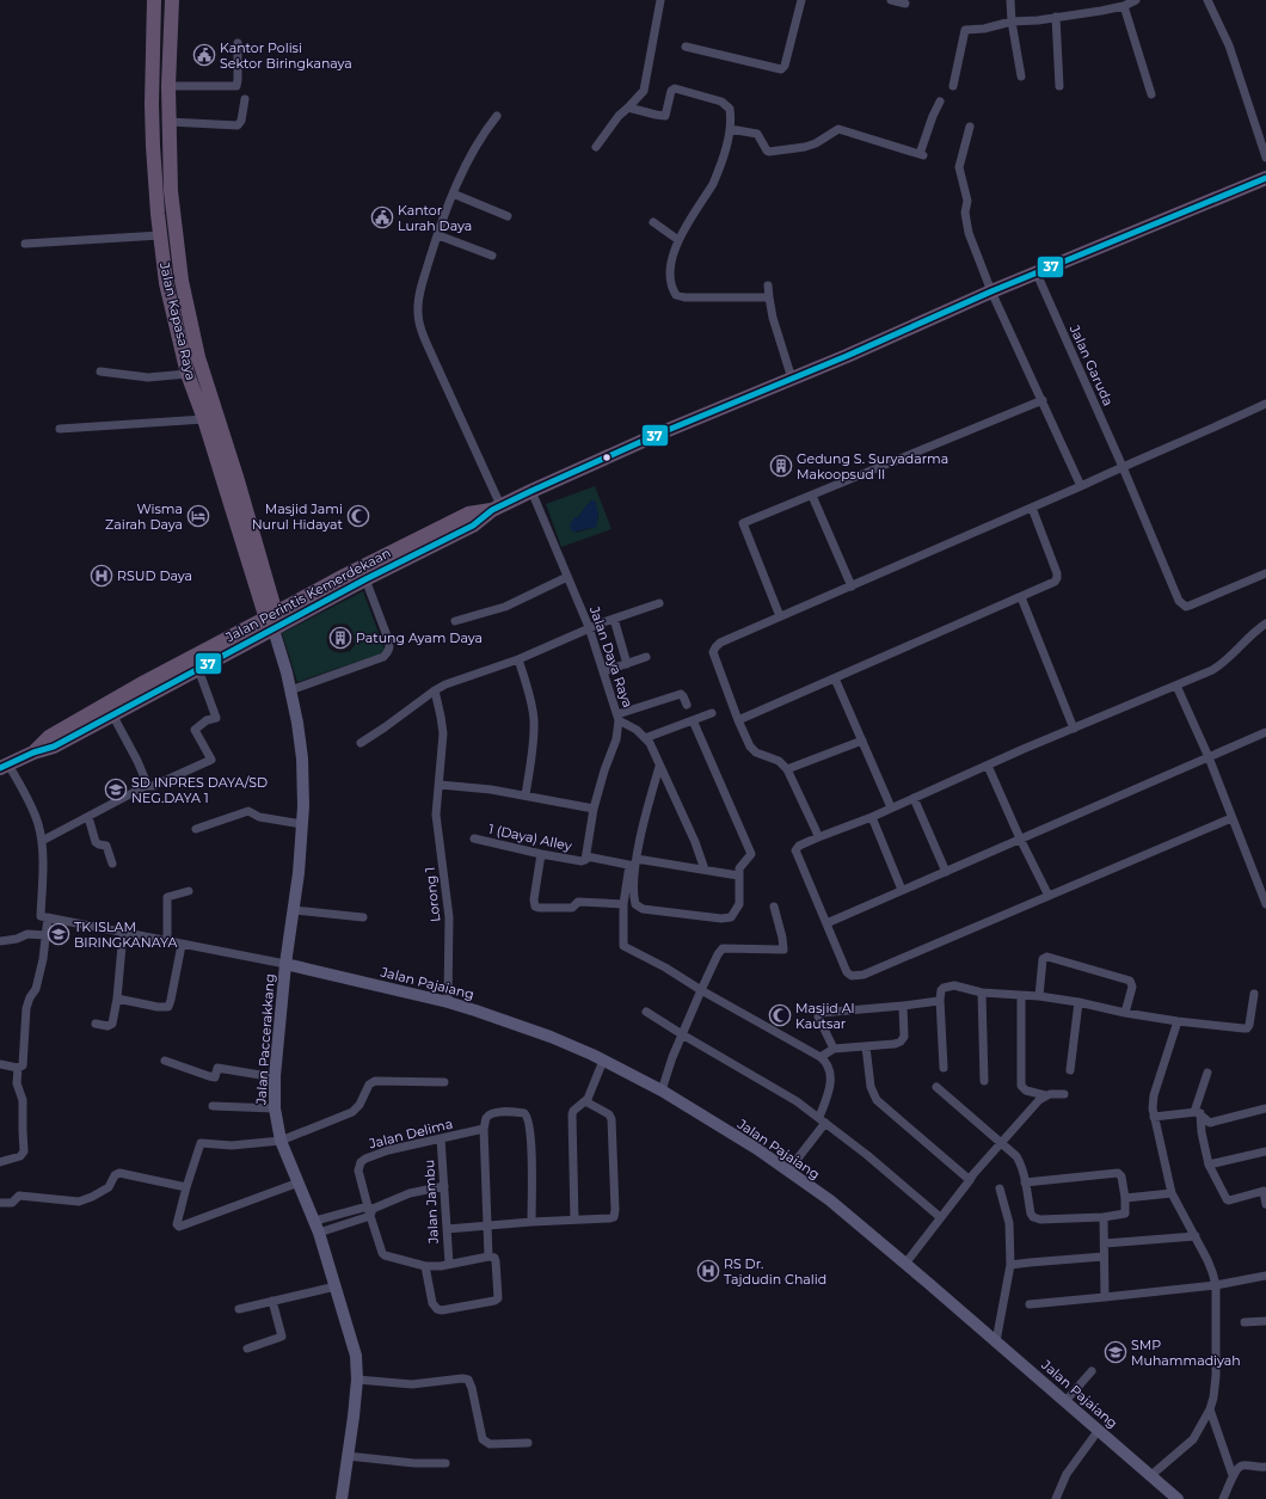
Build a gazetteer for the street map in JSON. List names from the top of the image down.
{
  "streets": {
    "highway": ["Jalan Kapasa Raya", "Jalan Perintis Kemerdekaan"],
    "main road": ["Jalan Pajaiang", "Jalan Paccerakkang"],
    "street": [
      "Jalan Garuda",
      "Jalan Daya Raya",
      "1 (Daya) Alley",
      "Lorong 1",
      "Jalan Delima",
      "Jalan Jambu"
    ]
  },
  "crossings": [
    ["Jalan Kapasa Raya", "Jalan Perintis Kemerdekaan"],
    ["Jalan Kapasa Raya", "Jalan Paccerakkang"],
    ["Jalan Garuda", "Jalan Perintis Kemerdekaan"],
    ["Jalan Perintis Kemerdekaan", "Jalan Daya Raya"],
    ["Jalan Perintis Kemerdekaan", "Jalan Paccerakkang"],
    ["Jalan Daya Raya", "1 (Daya) Alley"],
    ["Lorong 1", "Jalan Pajaiang"],
    ["Jalan Pajaiang", "Jalan Paccerakkang"],
    ["Jalan Delima", "Jalan Jambu"]
  ],
  "places": {
    "public building": ["Kantor Polisi Sektor Biringkanaya", "Kantor Lurah Daya"],
    "building": ["Gedung S. Suryadarma Makoopsud II", "Patung Ayam Daya"],
    "hotel": ["Wisma Zairah Daya"],
    "mosque": ["Masjid Jami Nurul Hidayat", "Masjid Al Kautsar"],
    "hospital": ["RSUD Daya", "RS Dr. Tajdudin Chalid"],
    "school or university": ["SD INPRES DAYA/SD NEG.DAYA 1", "TK ISLAM BIRINGKANAYA", "SMP Muhammadiyah"]
  },
  "lines": ["transit line 37"]
}
